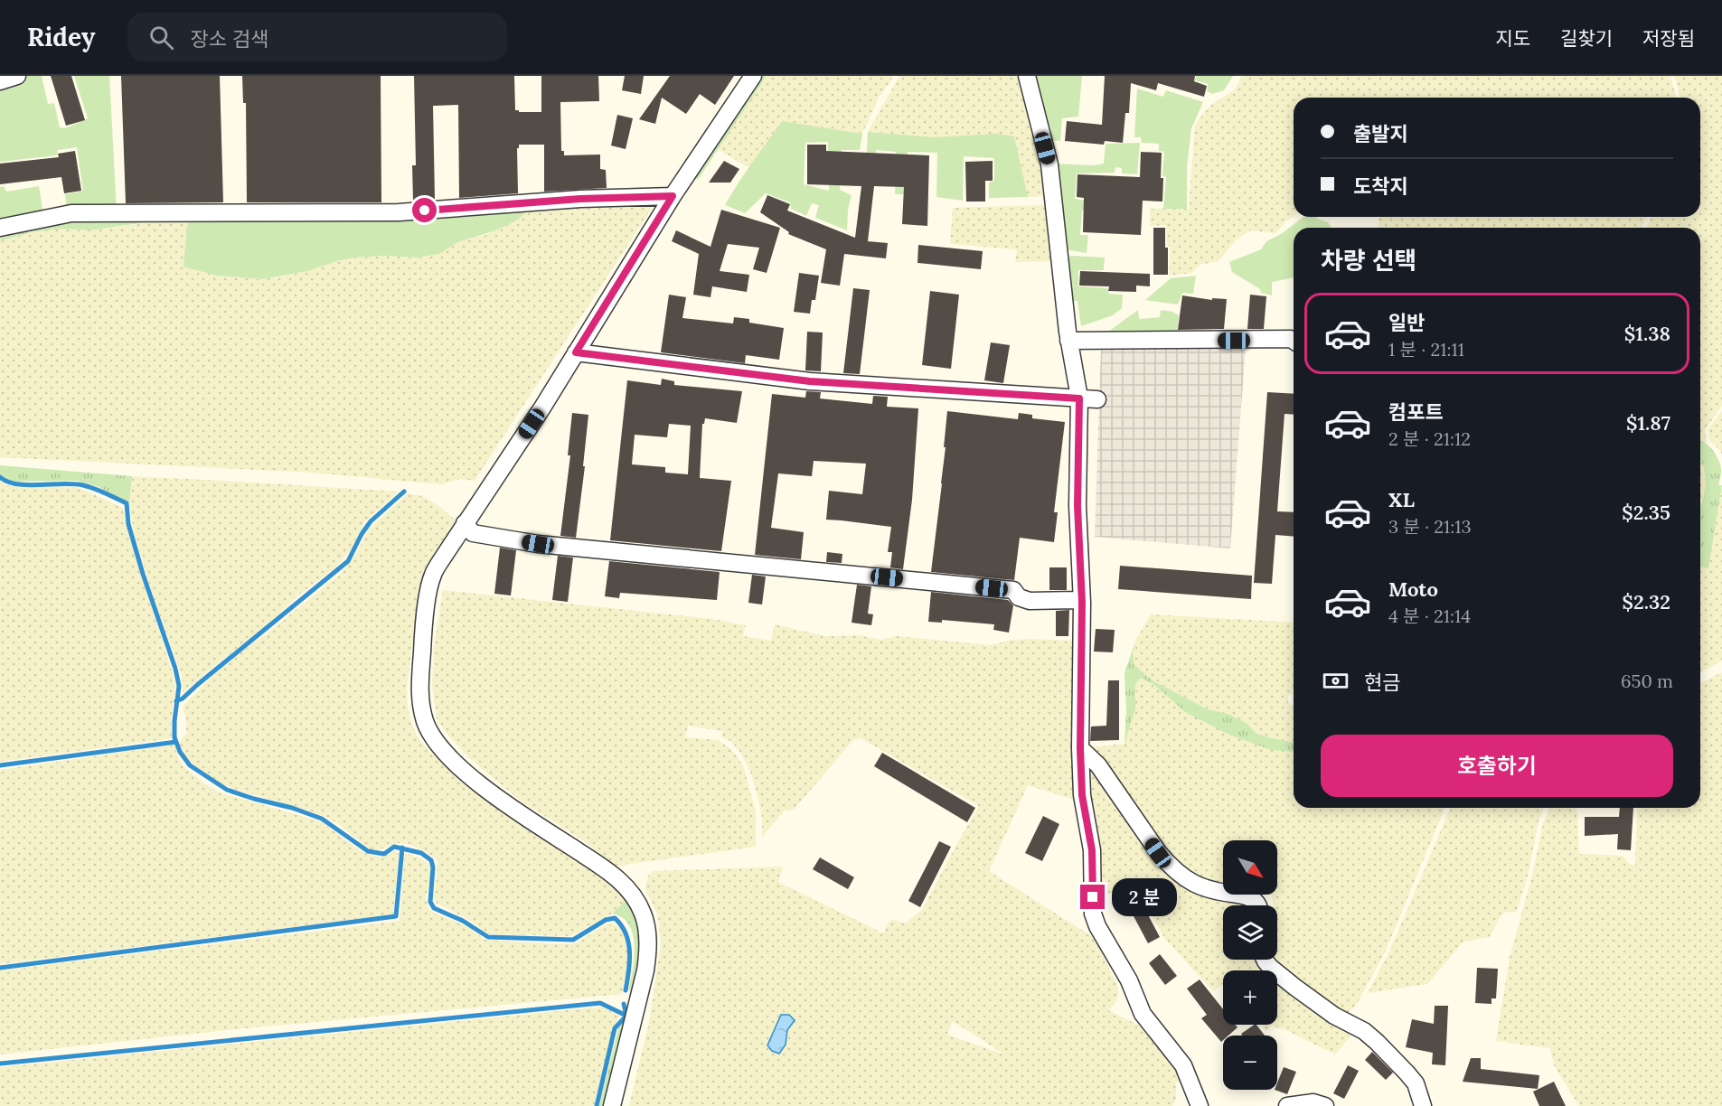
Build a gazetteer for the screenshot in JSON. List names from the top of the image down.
{
  "north": "bottom right",
  "page": {
    "header": "Ridey",
    "search": "장소 검색",
    "nav": ["지도", "길찾기", "저장됨"],
    "banner": ["출발지", "도착지"],
    "heading": "차량 선택",
    "list": [
      {
        "name": "일반",
        "note": "1 분 · 21:11",
        "value": "$1.38"
      },
      {
        "name": "컴포트",
        "note": "2 분 · 21:12",
        "value": "$1.87"
      },
      {
        "name": "XL",
        "note": "3 분 · 21:13",
        "value": "$2.35"
      },
      {
        "name": "Moto",
        "note": "4 분 · 21:14",
        "value": "$2.32"
      }
    ],
    "pay": ["현금", "650 m"],
    "buttons": "호출하기",
    "map_buttons": ["+", "−"],
    "bubble": "2 분"
  }
}
